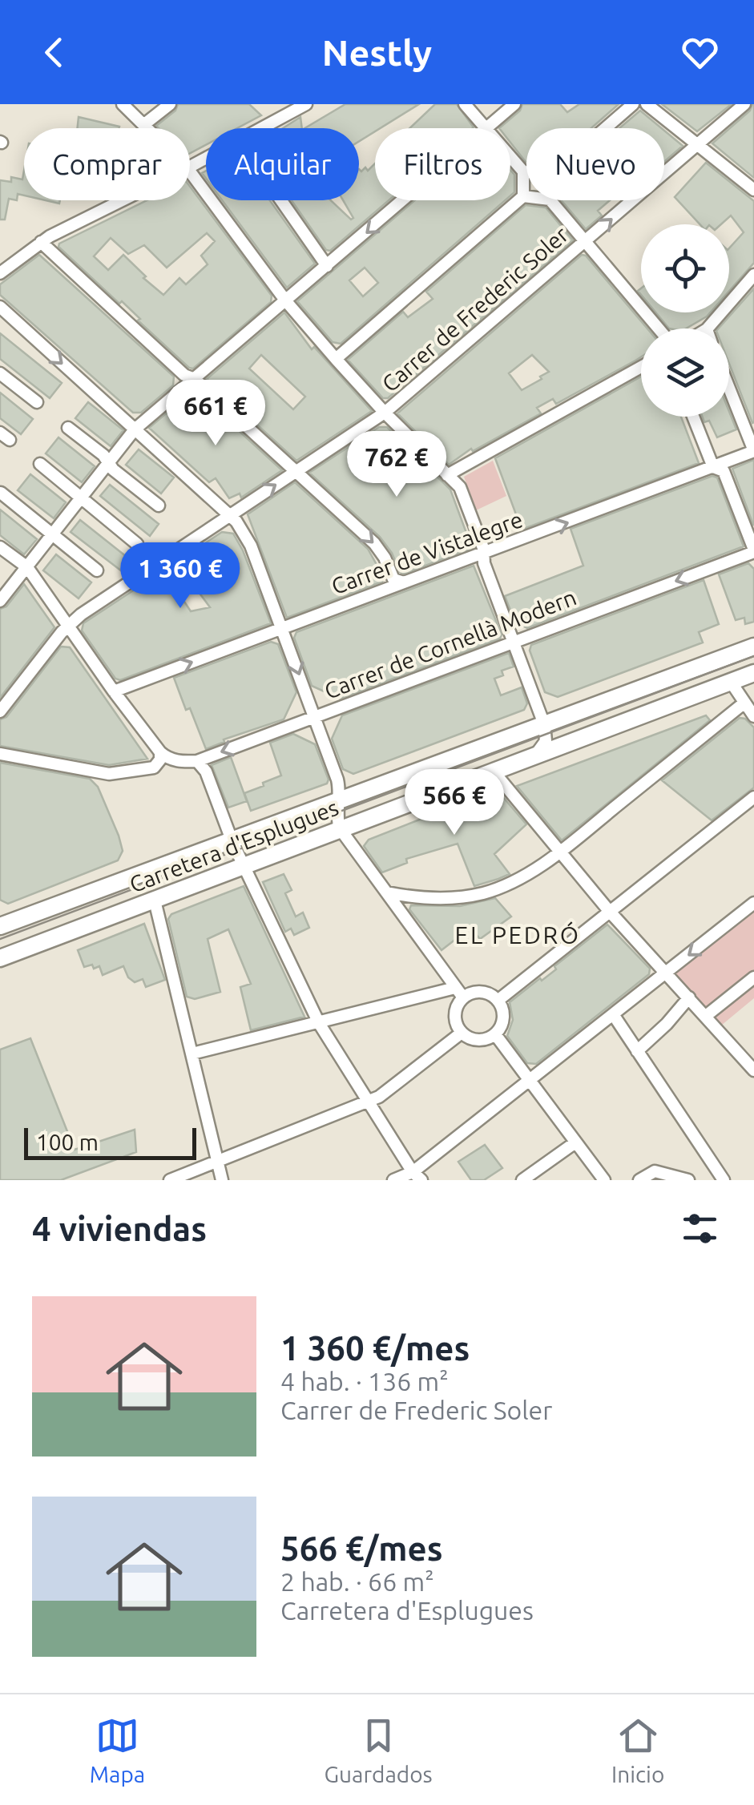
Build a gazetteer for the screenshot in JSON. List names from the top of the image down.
{
  "streets": {
    "street": [
      "Carrer de Frederic Soler",
      "Carrer de Vistalegre",
      "Carrer de Cornellà Modern",
      "Carretera d'Esplugues"
    ]
  },
  "one_way": ["Carrer de Vistalegre", "Carrer de Cornellà Modern"],
  "districts": ["EL PEDRÓ"],
  "scale_bar": "100 m",
  "page": {
    "header": "Nestly",
    "chip": [
      "Comprar",
      "Alquilar",
      "Filtros",
      "Nuevo"
    ],
    "price": [
      "661 €",
      "762 €",
      "1 360 €",
      "566 €"
    ],
    "scale": "100 m",
    "heading": "4 viviendas",
    "list": [
      {
        "name": "1 360 €/mes",
        "note": "4 hab. · 136 m² · Carrer de Frederic Soler"
      },
      {
        "name": "566 €/mes",
        "note": "2 hab. · 66 m² · Carretera d'Esplugues"
      }
    ],
    "tabs": ["Mapa", "Guardados", "Inicio"]
  }
}
